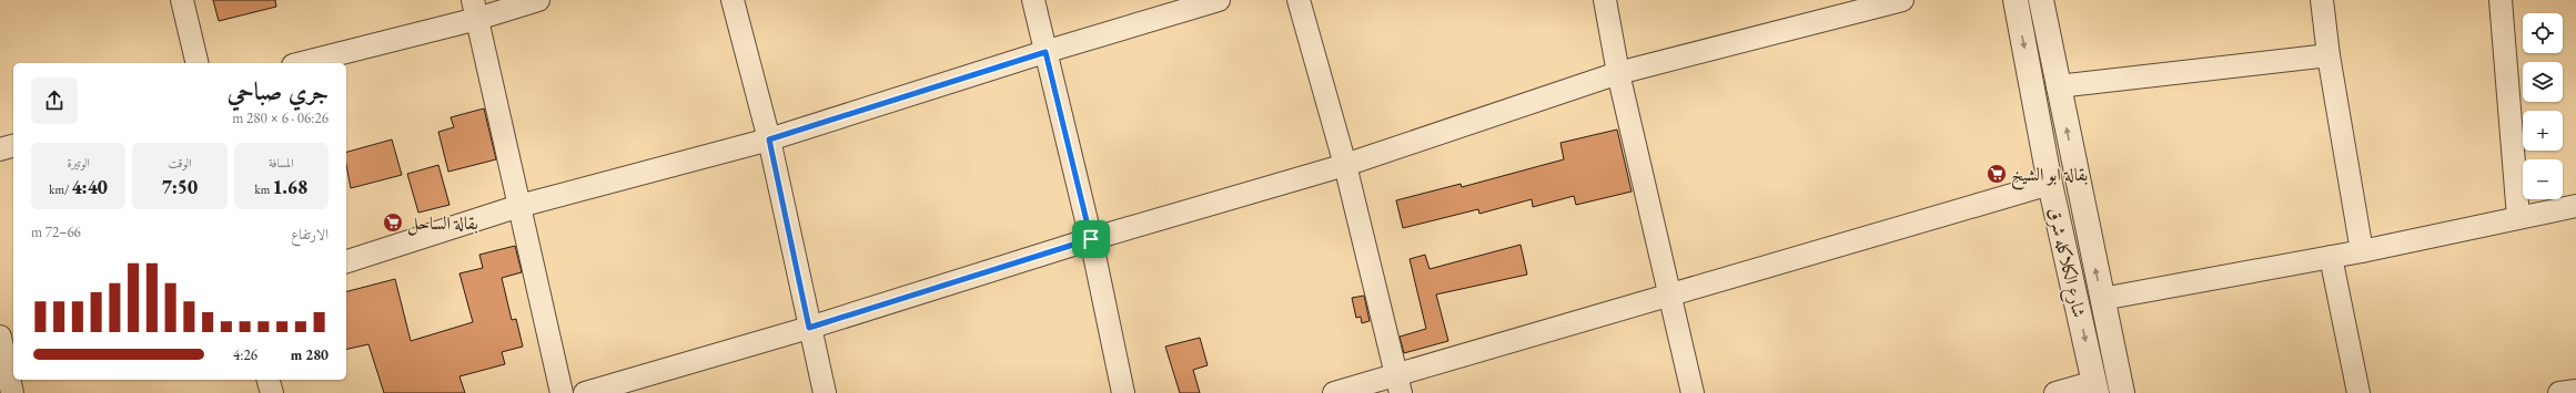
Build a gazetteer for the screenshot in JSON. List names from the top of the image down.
{
  "streets": {
    "street": ["شارع الكلاكله شرق"]
  },
  "places": {
    "supermarket": ["بقالة ابو الشيخ", "بقالة الساحل"]
  },
  "page": {
    "map_buttons": ["+", "−"],
    "heading": ["جري صباحي", "06:26 · 6 × 280 m"],
    "stats": [
      ["المسافة", "1.68 km"],
      ["الوقت", "7:50"],
      ["الوتيرة", "4:40 /km"]
    ],
    "chart": ["الارتفاع", "66–72 m"],
    "list": [
      {
        "name": "280 m",
        "note": "4:26"
      }
    ]
  }
}
